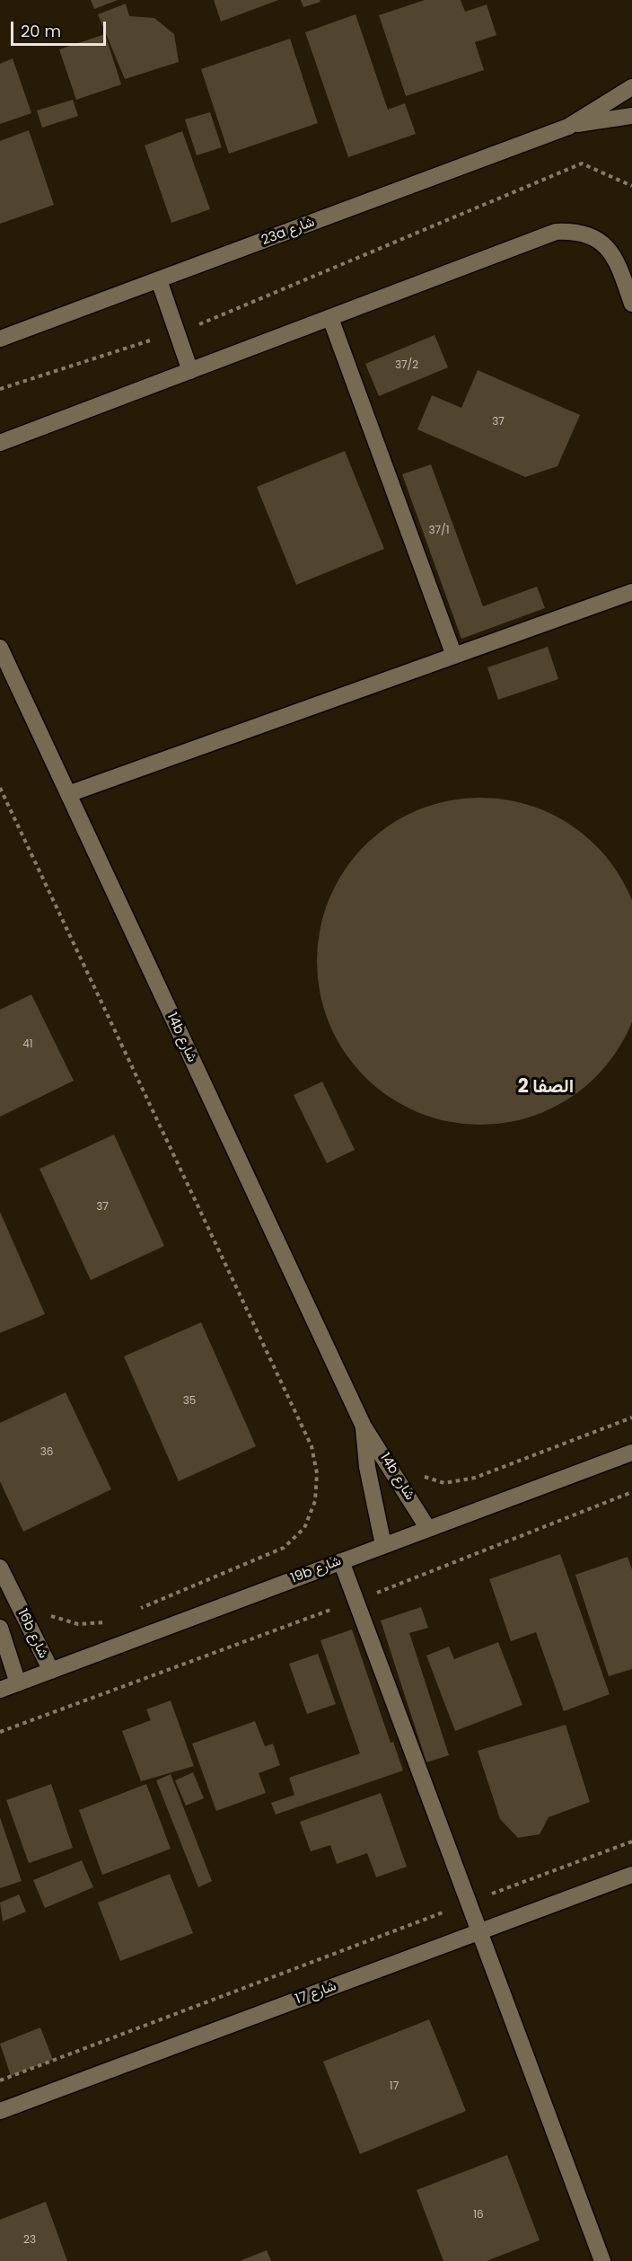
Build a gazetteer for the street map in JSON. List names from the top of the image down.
{
  "streets": {
    "street": [
      "23a شارع",
      "14b شارع",
      "19b شارع",
      "16b شارع",
      "شارع 17"
    ]
  },
  "crossings": [
    ["14b شارع", "19b شارع"],
    ["19b شارع", "16b شارع"]
  ],
  "districts": ["الصفا 2"],
  "house_numbers": [
    "37/2",
    "37",
    "37/1",
    "41",
    "37",
    "35",
    "36",
    "17",
    "16",
    "23"
  ],
  "scale_bar": "20 m"
}
